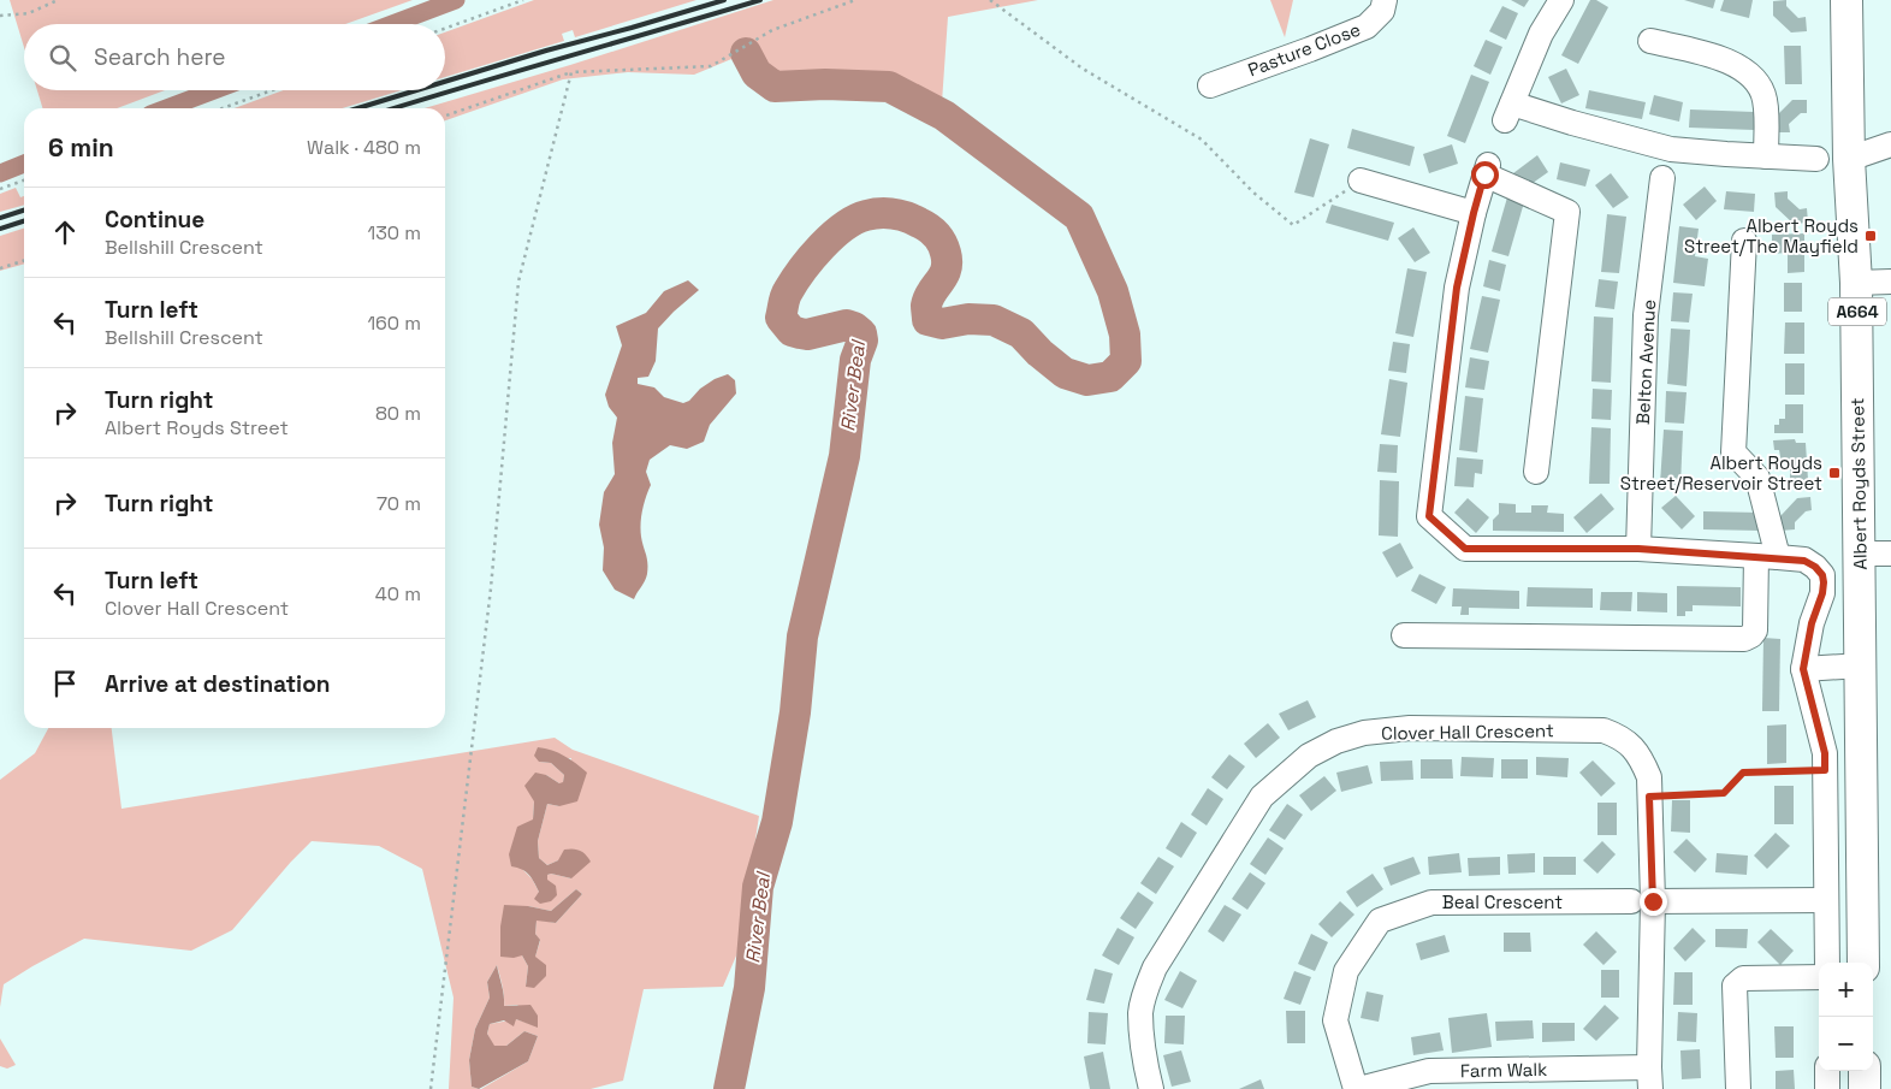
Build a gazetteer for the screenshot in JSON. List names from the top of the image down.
{
  "streets": {
    "main road": ["A664", "Albert Royds Street"],
    "street": [
      "Pasture Close",
      "Belton Avenue",
      "Clover Hall Crescent",
      "Beal Crescent",
      "Farm Walk"
    ]
  },
  "crossings": [
    ["Clover Hall Crescent", "Beal Crescent"],
    ["Clover Hall Crescent", "Farm Walk"],
    ["Beal Crescent", "Farm Walk"]
  ],
  "water": ["River Beal"],
  "places": {
    "transit": ["Albert Royds Street/The Mayfield", "Albert Royds Street/Reservoir Street"]
  },
  "page": {
    "search": "Search here",
    "heading": ["6 min", "Walk · 480 m"],
    "list": [
      ["Continue", "Bellshill Crescent", "130 m"],
      ["Turn left", "Bellshill Crescent", "160 m"],
      ["Turn right", "Albert Royds Street", "80 m"],
      ["Turn right", "70 m"],
      ["Turn left", "Clover Hall Crescent", "40 m"],
      "Arrive at destination"
    ],
    "map_buttons": ["+", "−"]
  }
}
